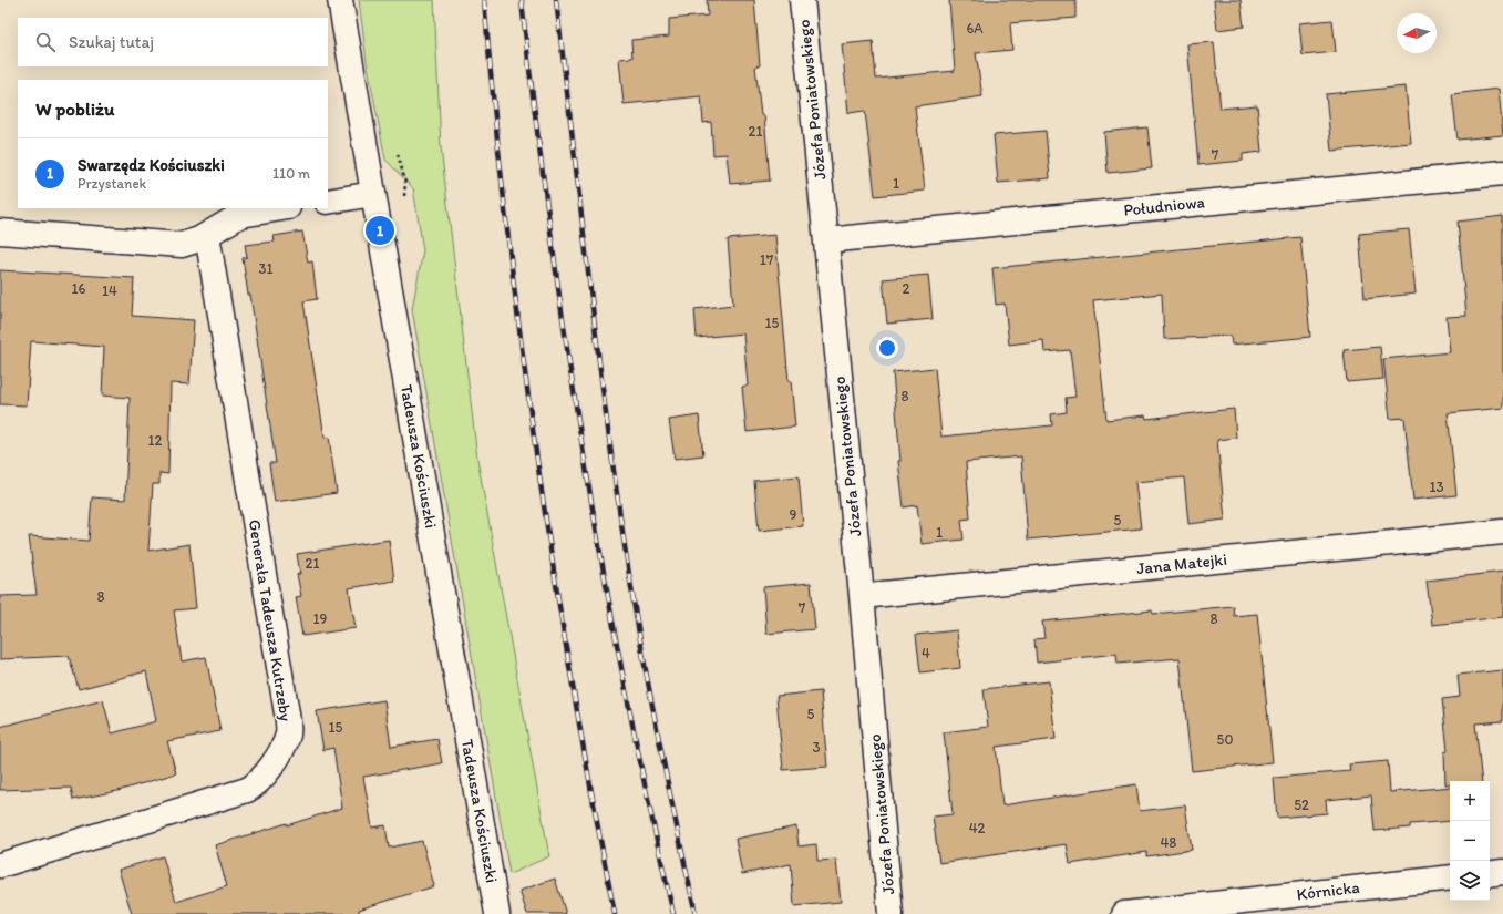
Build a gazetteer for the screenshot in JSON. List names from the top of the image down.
{
  "streets": {
    "street": [
      "Józefa Poniatowskiego",
      "Południowa",
      "Tadeusza Kościuszki",
      "Jana Matejki",
      "Generała Tadeusza Kutrzeby",
      "Kórnicka"
    ]
  },
  "crossings": [
    ["Józefa Poniatowskiego", "Południowa"],
    ["Józefa Poniatowskiego", "Jana Matejki"]
  ],
  "house_numbers": [
    "6A",
    "21",
    "7",
    "1",
    "17",
    "31",
    "16",
    "2",
    "14",
    "15",
    "8",
    "12",
    "13",
    "9",
    "5",
    "1",
    "21",
    "8",
    "7",
    "19",
    "8",
    "4",
    "5",
    "15",
    "50",
    "3",
    "52",
    "42",
    "48"
  ],
  "north": "left",
  "page": {
    "search": "Szukaj tutaj",
    "heading": "W pobliżu",
    "list": [
      {
        "mark": "1",
        "name": "Swarzędz Kościuszki",
        "note": "Przystanek",
        "value": "110 m"
      }
    ],
    "pins": "1",
    "map_buttons": ["+", "−"]
  }
}
